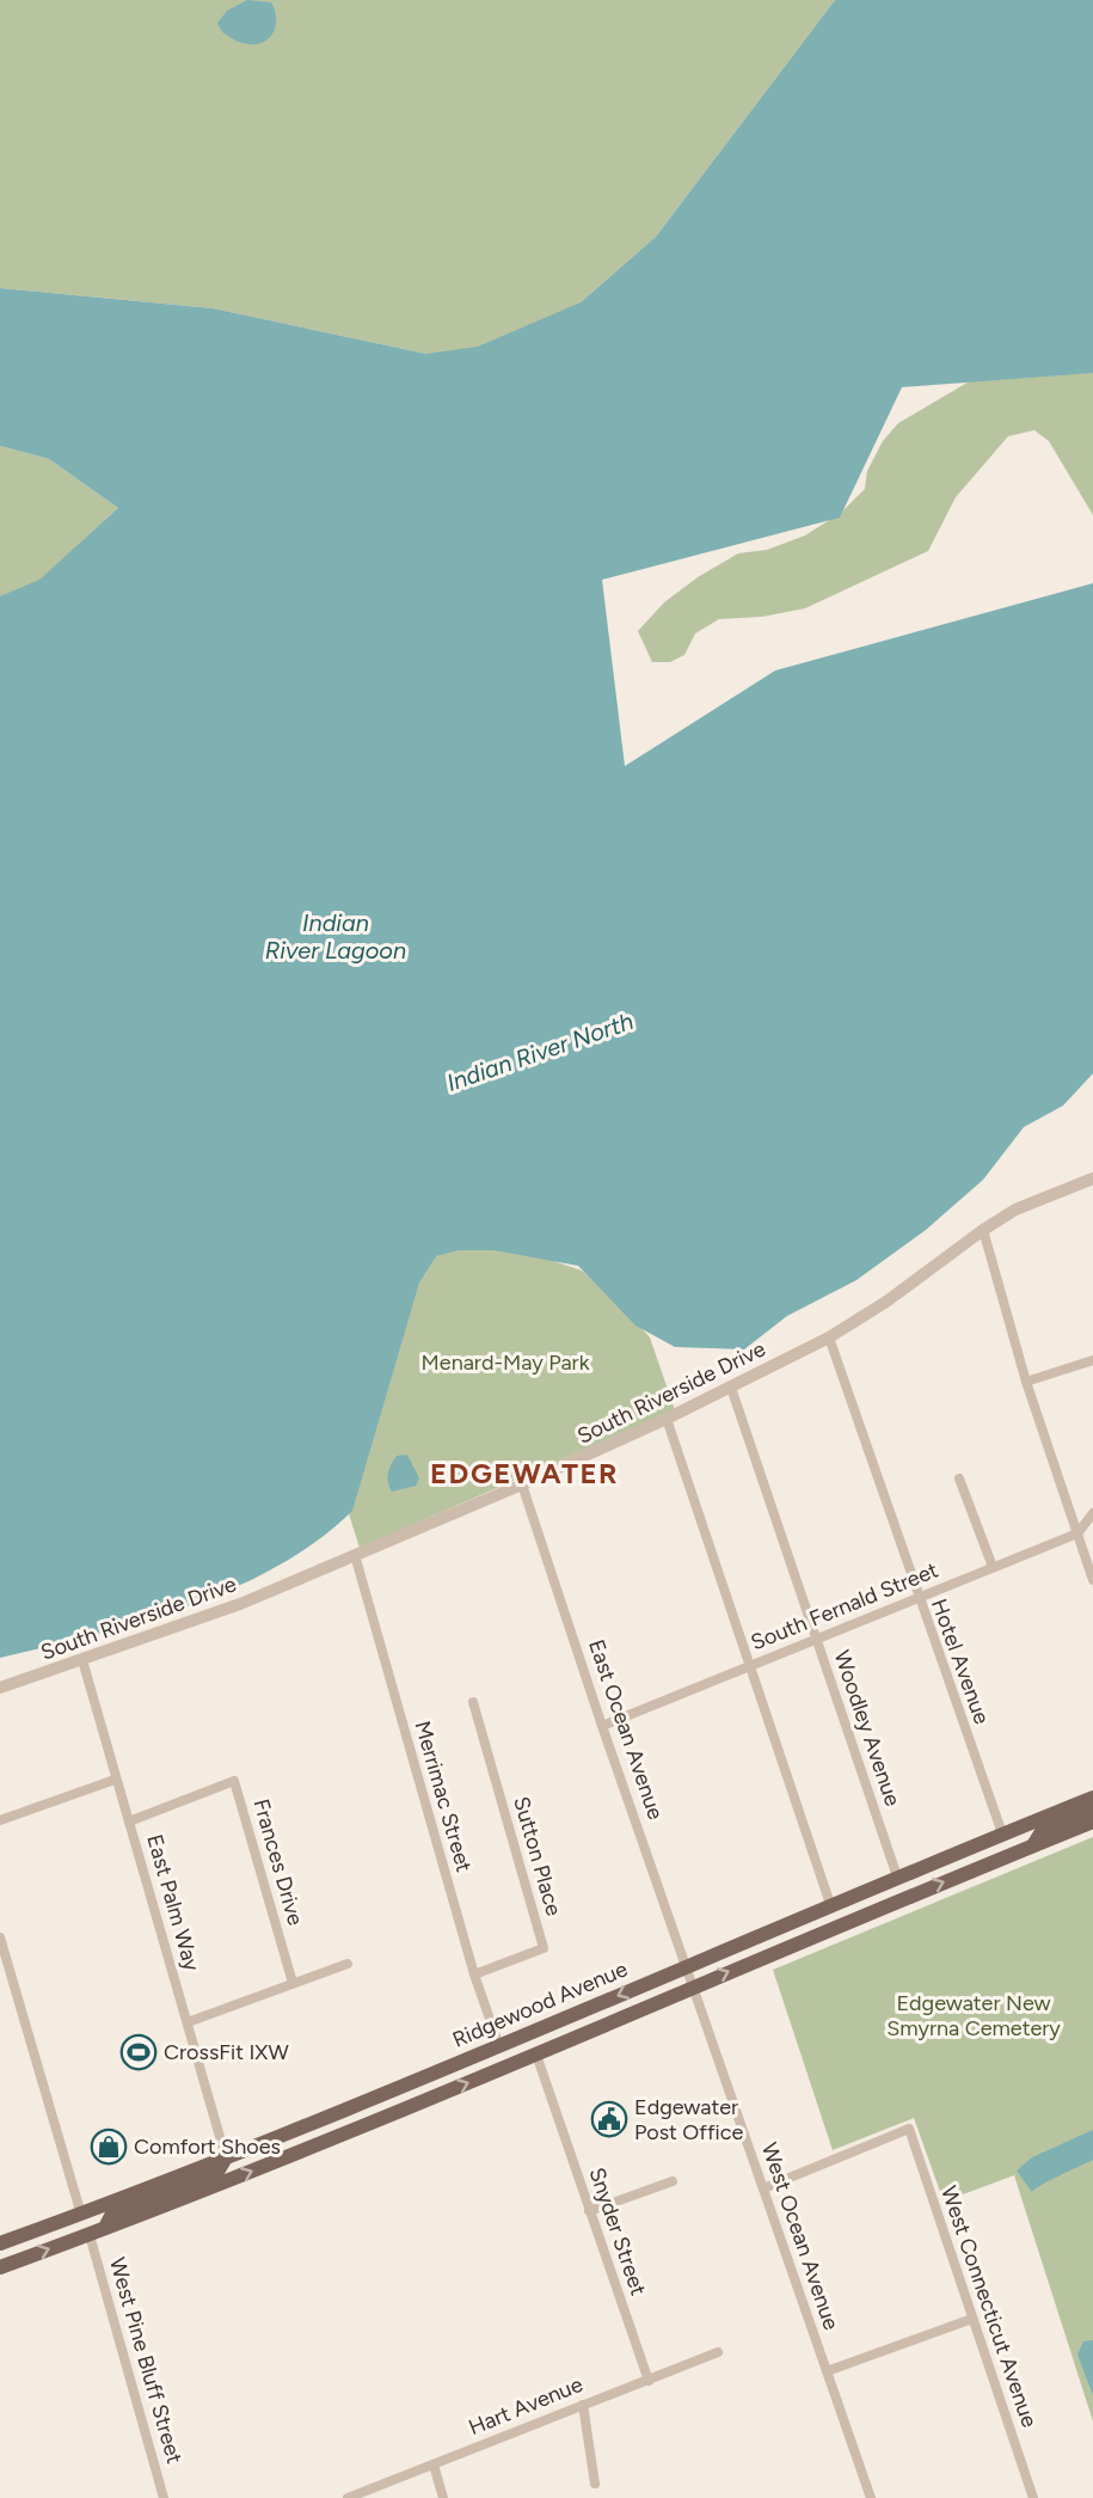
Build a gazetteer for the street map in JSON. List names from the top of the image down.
{
  "streets": {
    "main road": ["Ridgewood Avenue"],
    "street": [
      "South Riverside Drive",
      "South Fernald Street",
      "Hotel Avenue",
      "Woodley Avenue",
      "East Ocean Avenue",
      "Merrimac Street",
      "Sutton Place",
      "Frances Drive",
      "East Palm Way",
      "Snyder Street",
      "West Ocean Avenue",
      "West Connecticut Avenue",
      "West Pine Bluff Street",
      "Hart Avenue"
    ]
  },
  "crossings": [
    ["South Riverside Drive", "Hotel Avenue"],
    ["South Riverside Drive", "Woodley Avenue"],
    ["South Riverside Drive", "East Ocean Avenue"],
    ["South Riverside Drive", "Merrimac Street"],
    ["South Riverside Drive", "East Palm Way"],
    ["South Fernald Street", "Hotel Avenue"],
    ["South Fernald Street", "Woodley Avenue"],
    ["South Fernald Street", "East Ocean Avenue"],
    ["Hotel Avenue", "Ridgewood Avenue"],
    ["Woodley Avenue", "Ridgewood Avenue"],
    ["East Ocean Avenue", "Ridgewood Avenue"],
    ["East Ocean Avenue", "West Ocean Avenue"],
    ["Merrimac Street", "Sutton Place"],
    ["Merrimac Street", "Ridgewood Avenue"],
    ["Frances Drive", "East Palm Way"],
    ["East Palm Way", "Ridgewood Avenue"],
    ["Ridgewood Avenue", "Snyder Street"],
    ["Ridgewood Avenue", "West Ocean Avenue"],
    ["Ridgewood Avenue", "West Pine Bluff Street"],
    ["Snyder Street", "Hart Avenue"],
    ["West Ocean Avenue", "West Connecticut Avenue"]
  ],
  "districts": ["EDGEWATER"],
  "water": ["Indian River Lagoon", "Indian River North"],
  "parks": ["Menard-May Park", "Edgewater New Smyrna Cemetery"],
  "places": {
    "sports": ["CrossFit IXW"],
    "public building": ["Edgewater Post Office"],
    "shop": ["Comfort Shoes"]
  }
}
